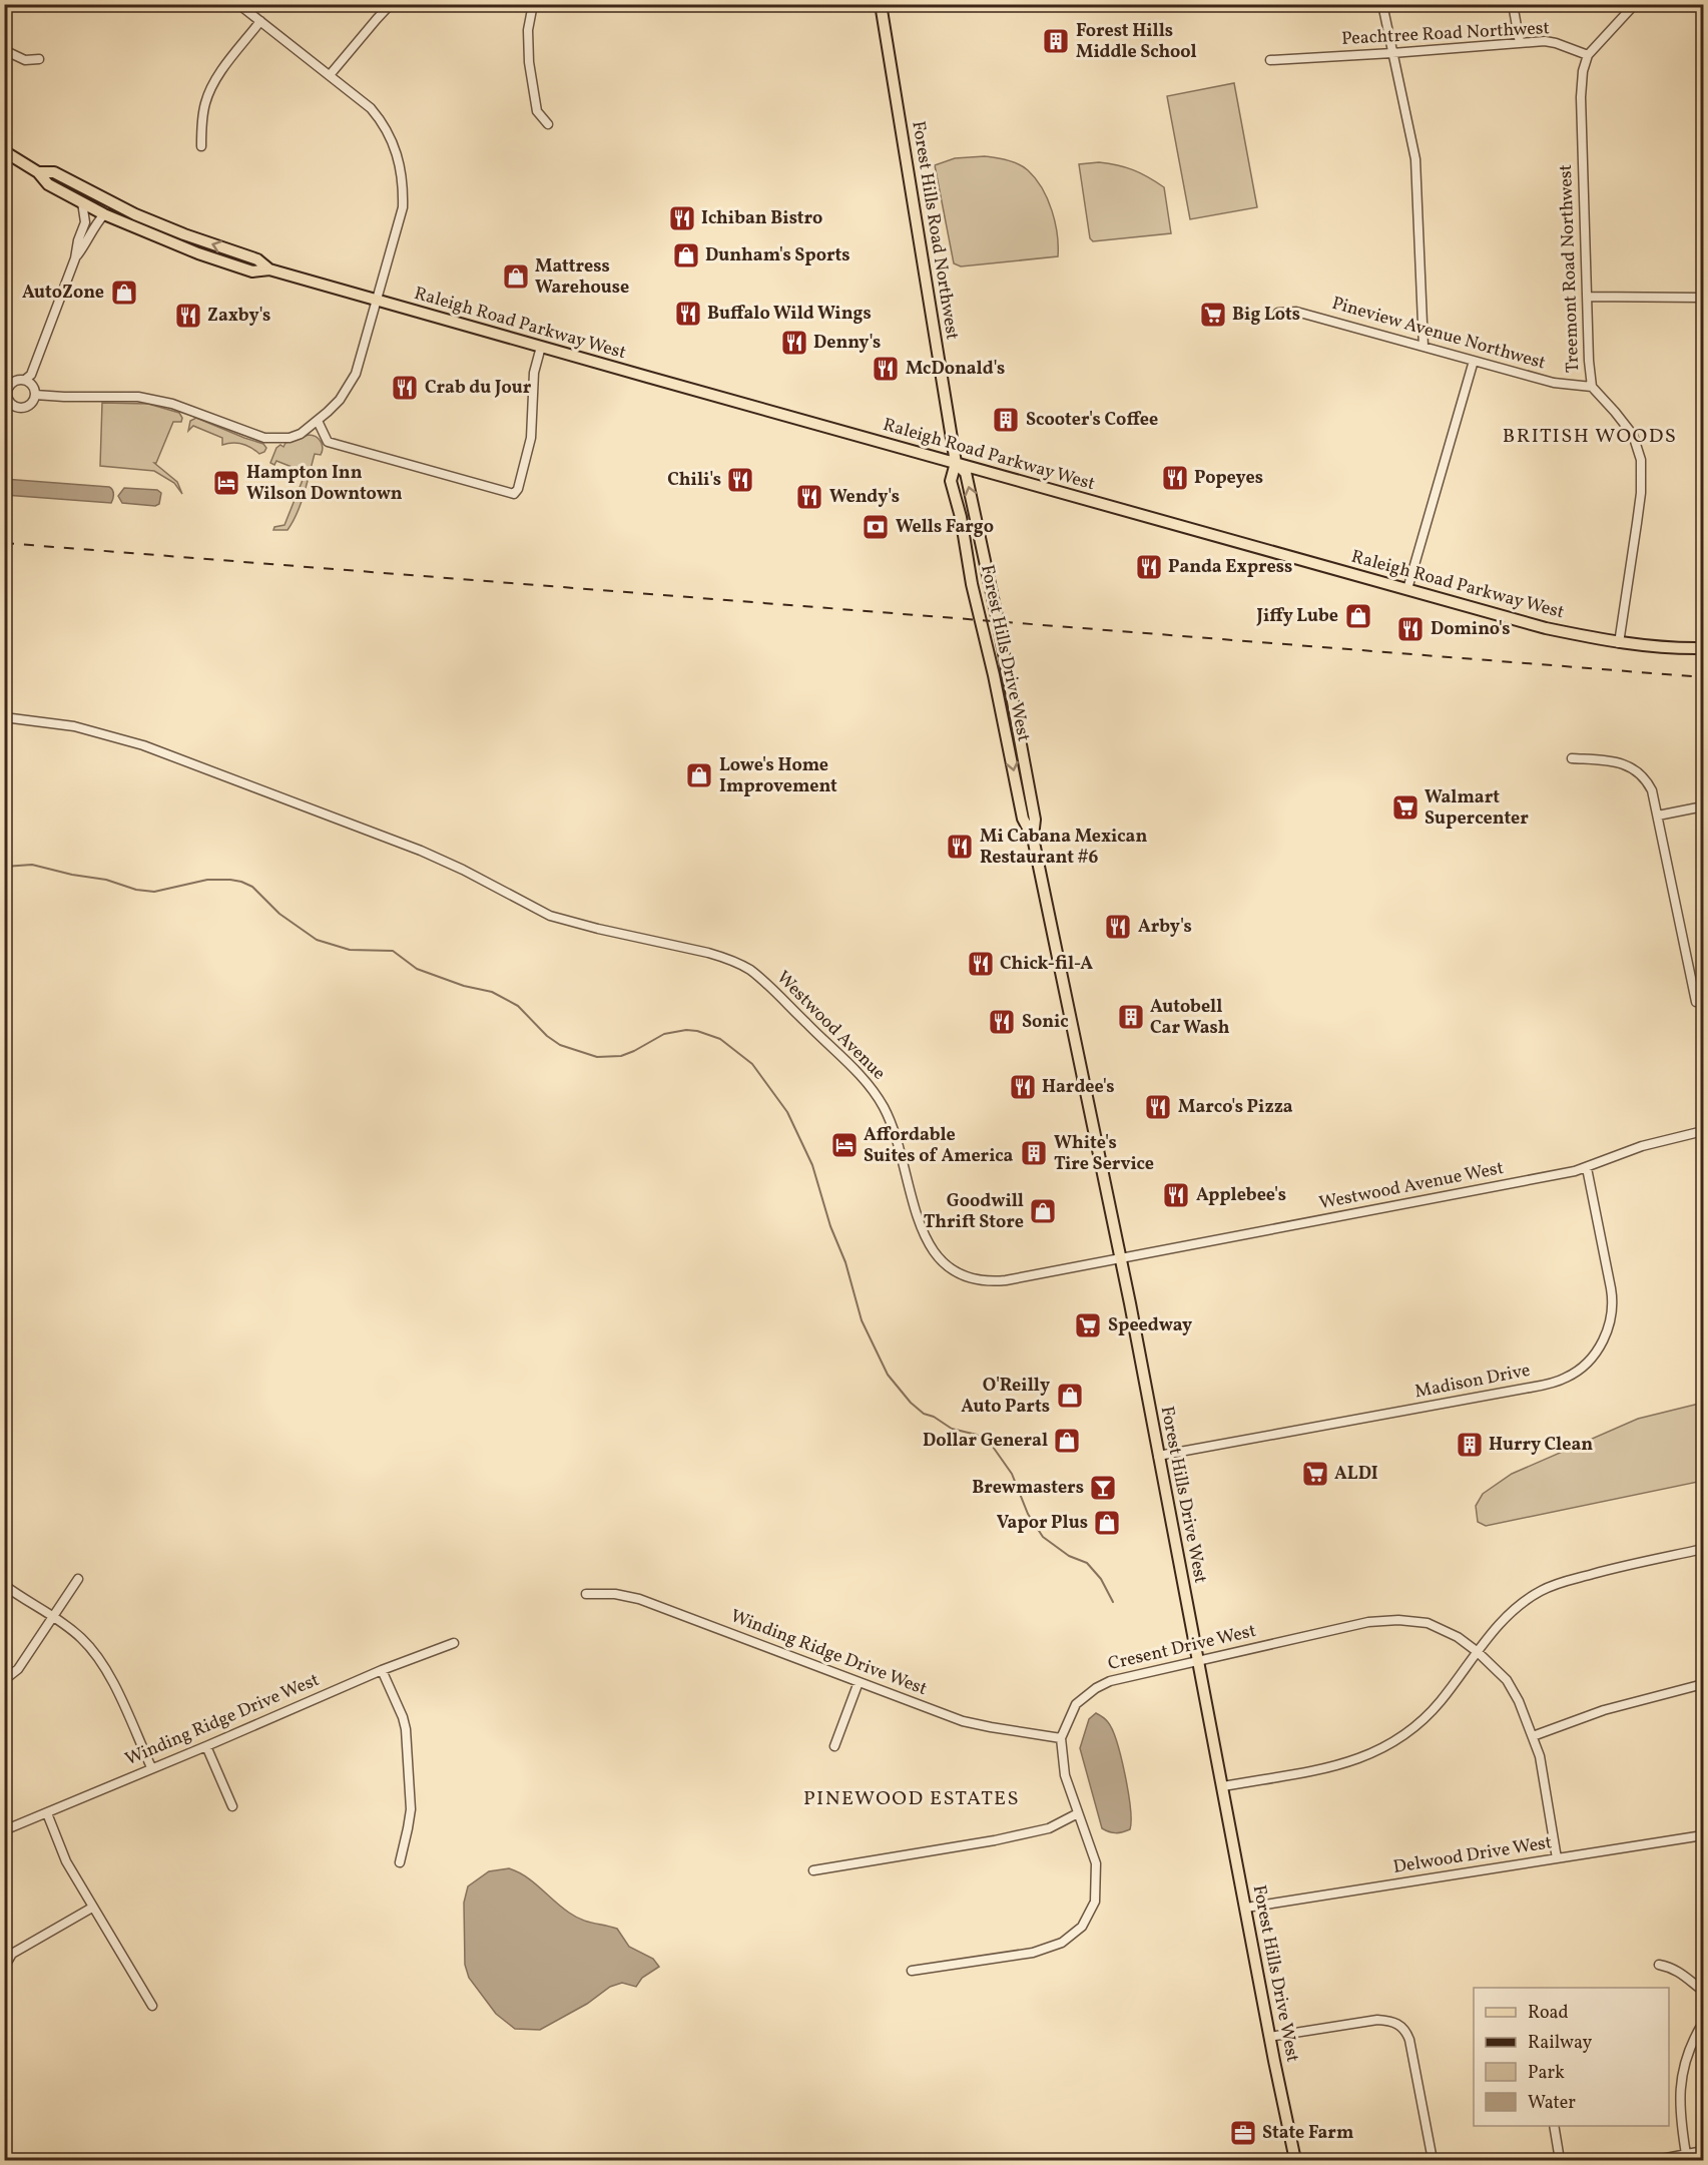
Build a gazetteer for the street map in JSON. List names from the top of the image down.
{
  "streets": {
    "main road": ["Forest Hills Road Northwest", "Raleigh Road Parkway West", "Forest Hills Drive West"],
    "street": [
      "Peachtree Road Northwest",
      "Treemont Road Northwest",
      "Pineview Avenue Northwest",
      "Westwood Avenue",
      "Westwood Avenue West",
      "Madison Drive",
      "Cresent Drive West",
      "Winding Ridge Drive West",
      "Delwood Drive West"
    ]
  },
  "crossings": [
    ["Peachtree Road Northwest", "Treemont Road Northwest"],
    ["Forest Hills Road Northwest", "Raleigh Road Parkway West"],
    ["Forest Hills Road Northwest", "Forest Hills Drive West"],
    ["Treemont Road Northwest", "Raleigh Road Parkway West"],
    ["Treemont Road Northwest", "Pineview Avenue Northwest"],
    ["Raleigh Road Parkway West", "Forest Hills Drive West"],
    ["Forest Hills Drive West", "Westwood Avenue"],
    ["Forest Hills Drive West", "Westwood Avenue West"],
    ["Forest Hills Drive West", "Madison Drive"],
    ["Forest Hills Drive West", "Cresent Drive West"],
    ["Forest Hills Drive West", "Delwood Drive West"],
    ["Westwood Avenue", "Westwood Avenue West"],
    ["Westwood Avenue West", "Madison Drive"],
    ["Cresent Drive West", "Winding Ridge Drive West"],
    ["Cresent Drive West", "Delwood Drive West"]
  ],
  "districts": ["BRITISH WOODS", "PINEWOOD ESTATES"],
  "places": {
    "building": [
      "Forest Hills Middle School",
      "Scooter's Coffee",
      "Autobell Car Wash",
      "White's Tire Service",
      "Hurry Clean"
    ],
    "restaurant": [
      "Ichiban Bistro",
      "Buffalo Wild Wings",
      "Zaxby's",
      "Denny's",
      "McDonald's",
      "Crab du Jour",
      "Popeyes",
      "Chili's",
      "Wendy's",
      "Panda Express",
      "Domino's",
      "Mi Cabana Mexican Restaurant #6",
      "Arby's",
      "Chick-fil-A",
      "Sonic",
      "Hardee's",
      "Marco's Pizza",
      "Applebee's"
    ],
    "shop": [
      "Dunham's Sports",
      "Mattress Warehouse",
      "AutoZone",
      "Jiffy Lube",
      "Lowe's Home Improvement",
      "Goodwill Thrift Store",
      "O'Reilly Auto Parts",
      "Dollar General",
      "Vapor Plus"
    ],
    "supermarket": [
      "Big Lots",
      "Walmart Supercenter",
      "Speedway",
      "ALDI"
    ],
    "hotel": ["Hampton Inn Wilson Downtown", "Affordable Suites of America"],
    "bank": ["Wells Fargo"],
    "bar": ["Brewmasters"],
    "office": ["State Farm"]
  },
  "legend": [
    "Road",
    "Railway",
    "Park",
    "Water"
  ]
}
